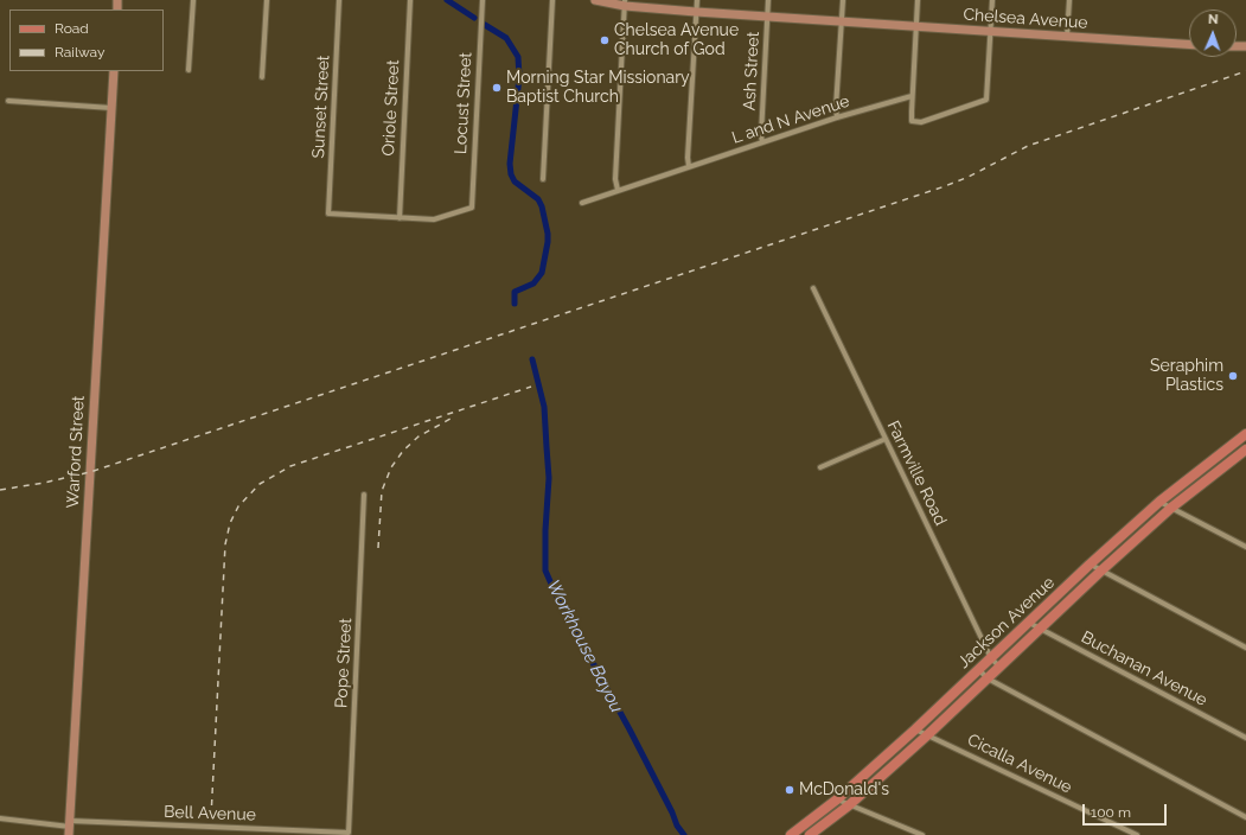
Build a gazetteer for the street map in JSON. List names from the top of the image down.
{
  "streets": {
    "main road": ["Chelsea Avenue", "Warford Street", "Jackson Avenue"],
    "street": [
      "Ash Street",
      "Locust Street",
      "Sunset Street",
      "Oriole Street",
      "L and N Avenue",
      "Farmville Road",
      "Pope Street",
      "Buchanan Avenue",
      "Cicalla Avenue",
      "Bell Avenue"
    ]
  },
  "crossings": [
    ["Chelsea Avenue", "Ash Street"],
    ["Ash Street", "L and N Avenue"],
    ["Locust Street", "Sunset Street"],
    ["Locust Street", "Oriole Street"],
    ["Sunset Street", "Oriole Street"],
    ["Warford Street", "Bell Avenue"],
    ["Farmville Road", "Jackson Avenue"],
    ["Jackson Avenue", "Buchanan Avenue"],
    ["Jackson Avenue", "Cicalla Avenue"],
    ["Pope Street", "Bell Avenue"]
  ],
  "water": ["Workhouse Bayou"],
  "places": [
    "Chelsea Avenue Church of God",
    "Morning Star Missionary Baptist Church",
    "Seraphim Plastics",
    "McDonald's"
  ],
  "legend": ["Road", "Railway"],
  "scale_bar": "100 m",
  "north": "top"
}
